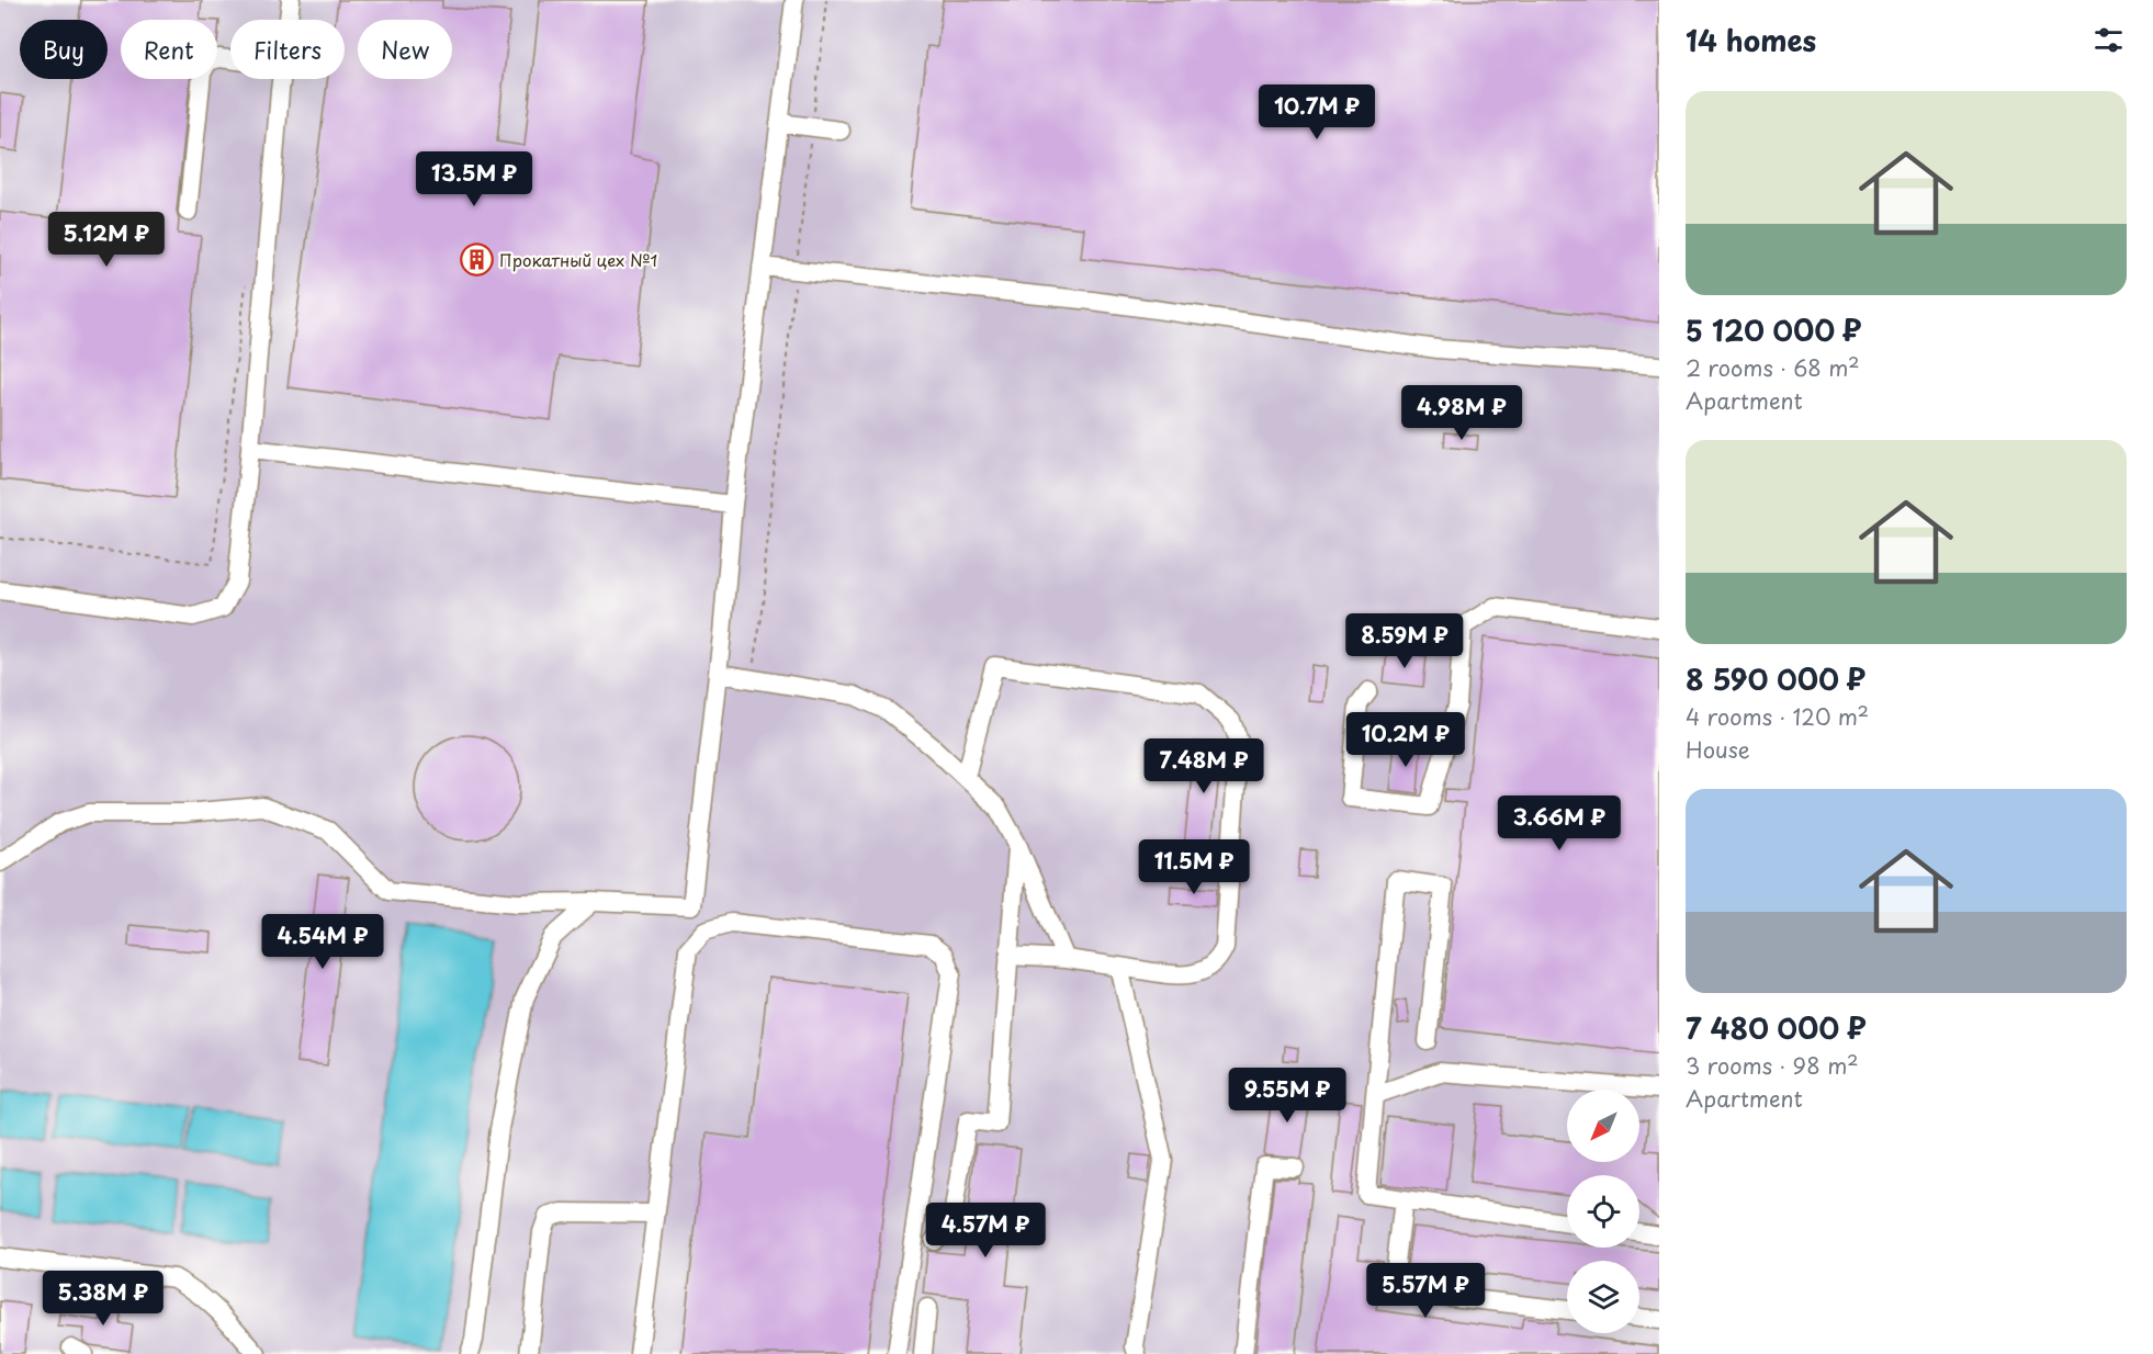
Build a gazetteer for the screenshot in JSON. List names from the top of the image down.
{
  "places": {
    "building": ["Прокатный цех №1"]
  },
  "north": "bottom left",
  "page": {
    "heading": "14 homes",
    "chip": [
      "Buy",
      "Rent",
      "Filters",
      "New"
    ],
    "list": [
      {
        "name": "5 120 000 ₽",
        "note": "2 rooms · 68 m² · Apartment"
      },
      {
        "name": "8 590 000 ₽",
        "note": "4 rooms · 120 m² · House"
      },
      {
        "name": "7 480 000 ₽",
        "note": "3 rooms · 98 m² · Apartment"
      }
    ],
    "price": [
      "10.7M ₽",
      "13.5M ₽",
      "5.12M ₽",
      "4.98M ₽",
      "8.59M ₽",
      "10.2M ₽",
      "7.48M ₽",
      "3.66M ₽",
      "11.5M ₽",
      "4.54M ₽",
      "9.55M ₽",
      "4.57M ₽",
      "5.57M ₽",
      "5.38M ₽"
    ]
  }
}
